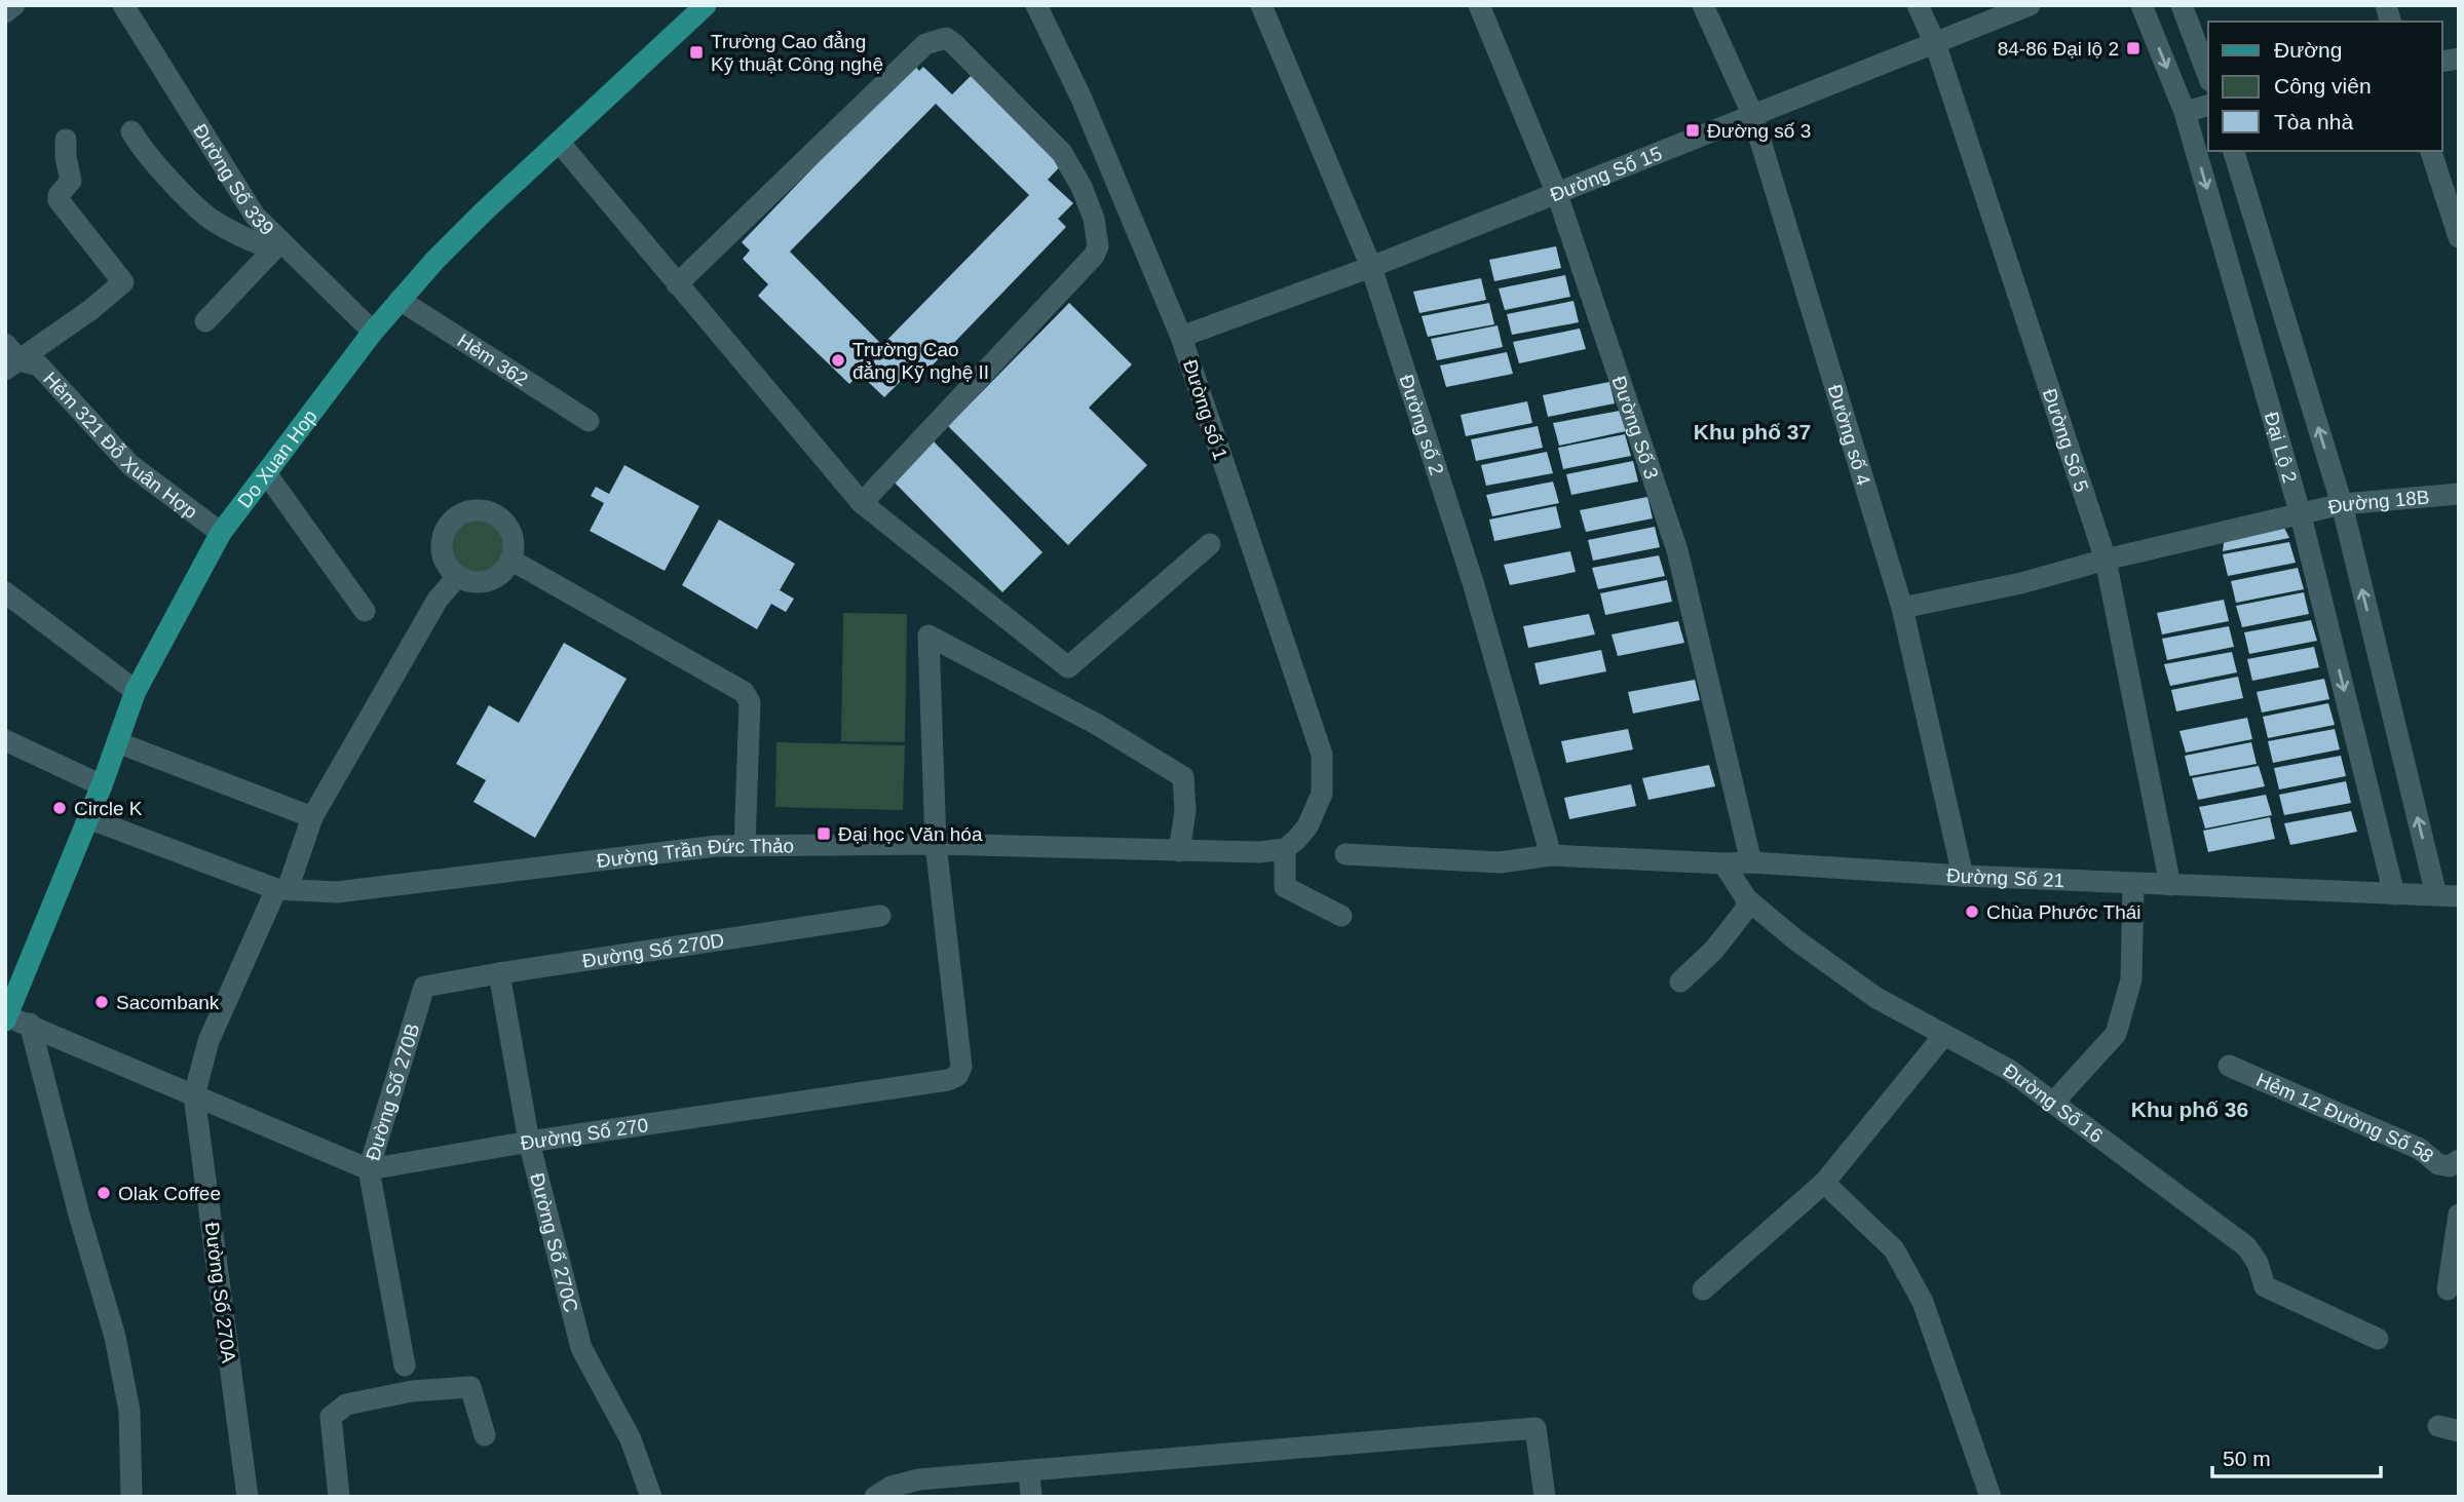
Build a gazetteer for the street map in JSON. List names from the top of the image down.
{
  "streets": {
    "main road": ["Do Xuan Hop"],
    "street": [
      "Đường Số 15",
      "Đường Số 339",
      "Hẻm 362",
      "Đường số 1",
      "Đường số 2",
      "Đường Số 3",
      "Đường số 4",
      "Đường Số 5",
      "Hẻm 321 Đỗ Xuân Hợp",
      "Đại Lộ 2",
      "Đường 18B",
      "Đường Trần Đức Thảo",
      "Đường Số 21",
      "Đường Số 270D",
      "Đường Số 270B",
      "Đường Số 16",
      "Hẻm 12 Đường Số 58",
      "Đường Số 270",
      "Đường Số 270C",
      "Đường Số 270A"
    ]
  },
  "crossings": [
    ["Đường Số 15", "Đường số 1"],
    ["Đường Số 15", "Đường số 2"],
    ["Đường Số 15", "Đường Số 3"],
    ["Đường Số 15", "Đường số 4"],
    ["Đường Số 15", "Đường Số 5"],
    ["Đường Số 339", "Do Xuan Hop"],
    ["Hẻm 362", "Do Xuan Hop"],
    ["Đường số 1", "Đường Trần Đức Thảo"],
    ["Đường số 2", "Đường Số 21"],
    ["Đường Số 3", "Đường Số 21"],
    ["Đường số 4", "Đường 18B"],
    ["Đường số 4", "Đường Số 21"],
    ["Đường Số 5", "Đường 18B"],
    ["Đường Số 5", "Đường Số 21"],
    ["Hẻm 321 Đỗ Xuân Hợp", "Do Xuan Hop"],
    ["Đại Lộ 2", "Đường 18B"],
    ["Đại Lộ 2", "Đường Số 21"],
    ["Do Xuan Hop", "Đường Trần Đức Thảo"],
    ["Đường Trần Đức Thảo", "Đường Số 270"],
    ["Đường Trần Đức Thảo", "Đường Số 270A"],
    ["Đường Số 21", "Đường Số 16"],
    ["Đường Số 270D", "Đường Số 270B"],
    ["Đường Số 270D", "Đường Số 270C"],
    ["Đường Số 270B", "Đường Số 270"],
    ["Đường Số 270", "Đường Số 270C"]
  ],
  "districts": ["Khu phố 37", "Khu phố 36"],
  "places": {
    "transit": [
      "84-86 Đại lộ 2",
      "Trường Cao đẳng Kỹ thuật Công nghệ",
      "Đường số 3",
      "Đại học Văn hóa"
    ],
    "other": [
      "Trường Cao đẳng Kỹ nghệ II",
      "Circle K",
      "Chùa Phước Thái",
      "Sacombank",
      "Olak Coffee"
    ]
  },
  "legend": ["Đường", "Công viên", "Tòa nhà"],
  "scale_bar": "50 m"
}
